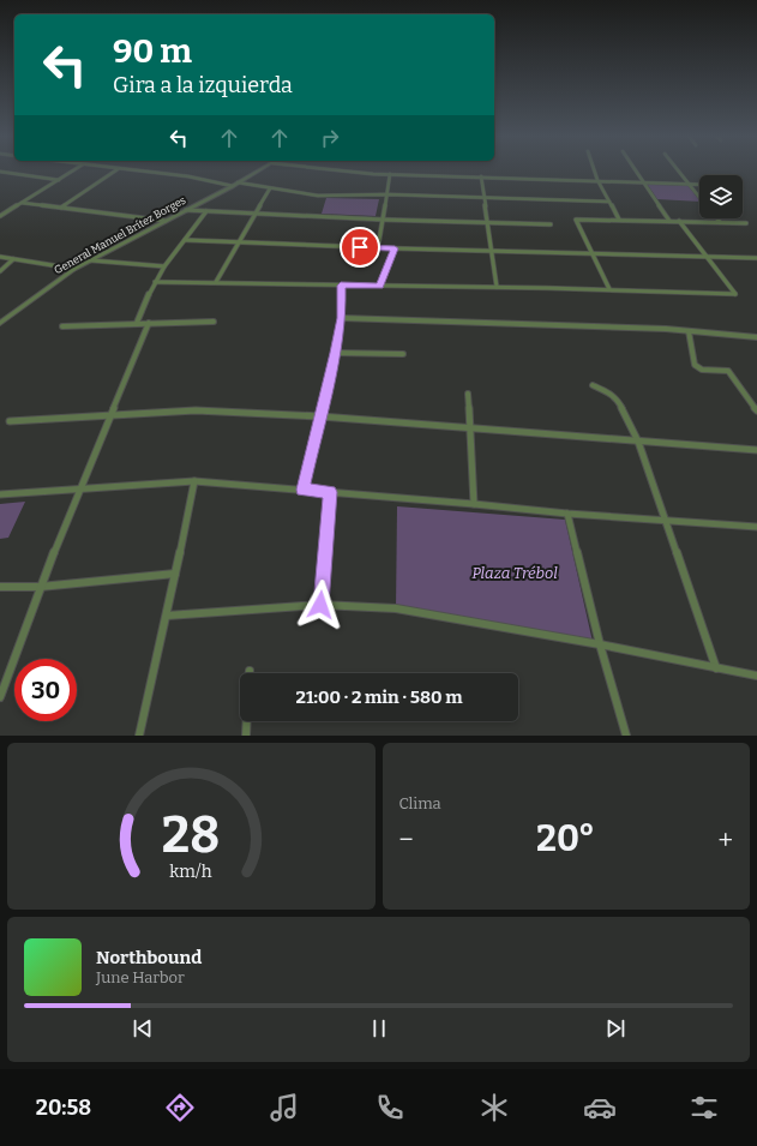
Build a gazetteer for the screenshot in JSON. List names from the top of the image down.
{
  "streets": {
    "street": ["General Manuel Brítez Borges"]
  },
  "parks": ["Plaza Trébol"],
  "page": {
    "turn": ["90 m", "Gira a la izquierda"],
    "limit": "30",
    "trip": "21:00 · 2 min · 580 m",
    "tile": "Clima",
    "heat": ["−", "20°", "+"],
    "song": ["Northbound", "June Harbor"],
    "tabs": "20:58",
    "gauge": ["28", "km/h"]
  }
}
